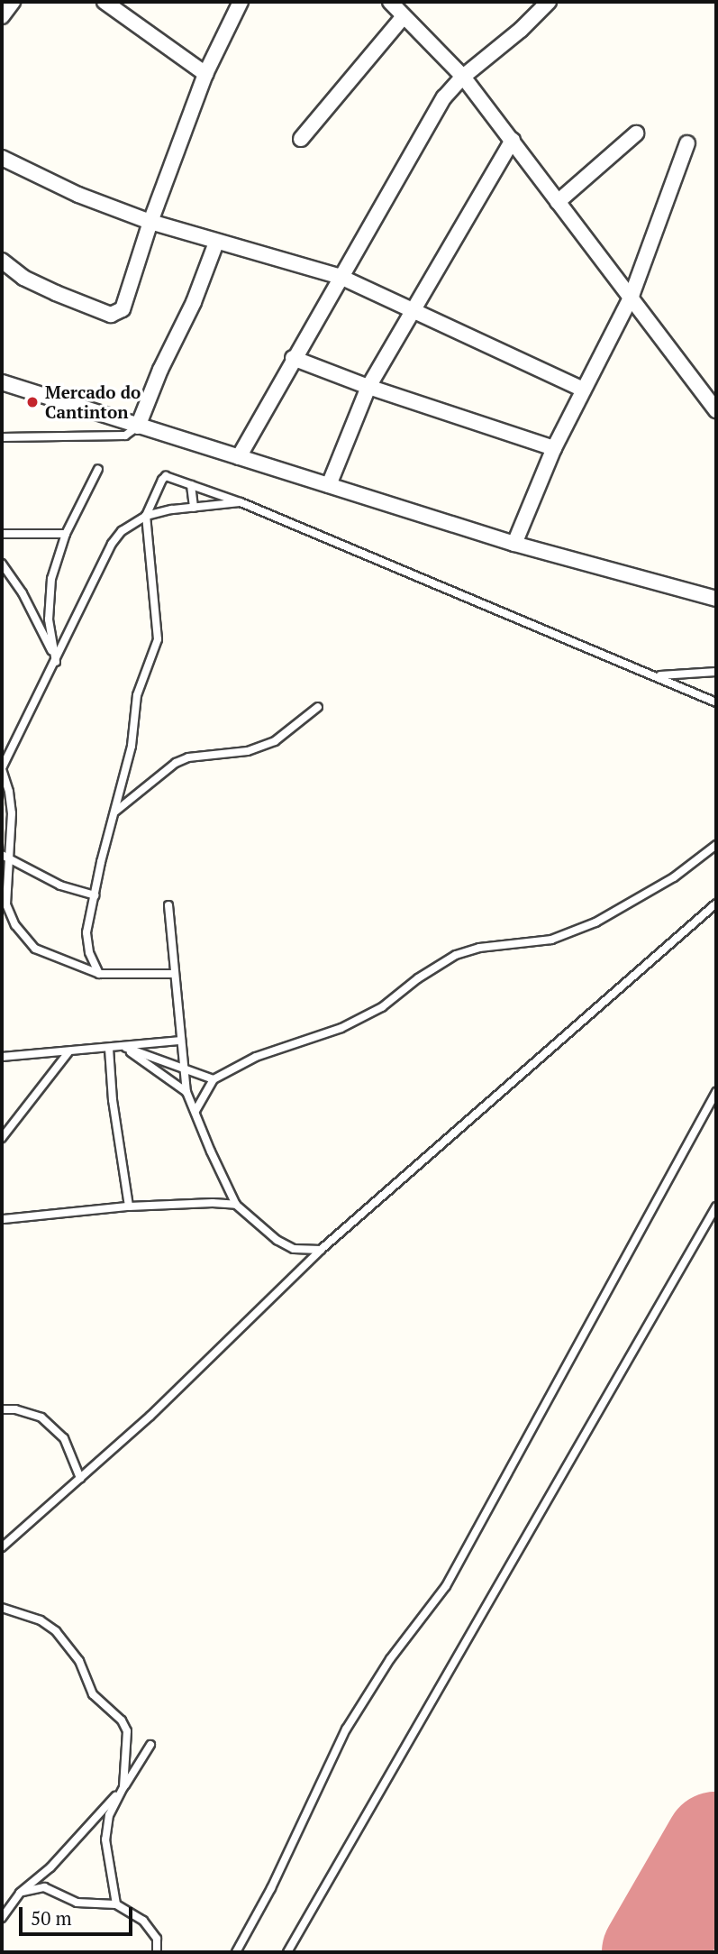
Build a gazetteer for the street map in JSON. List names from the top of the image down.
{
  "places": ["Mercado do Cantinton"],
  "scale_bar": "50 m"
}
